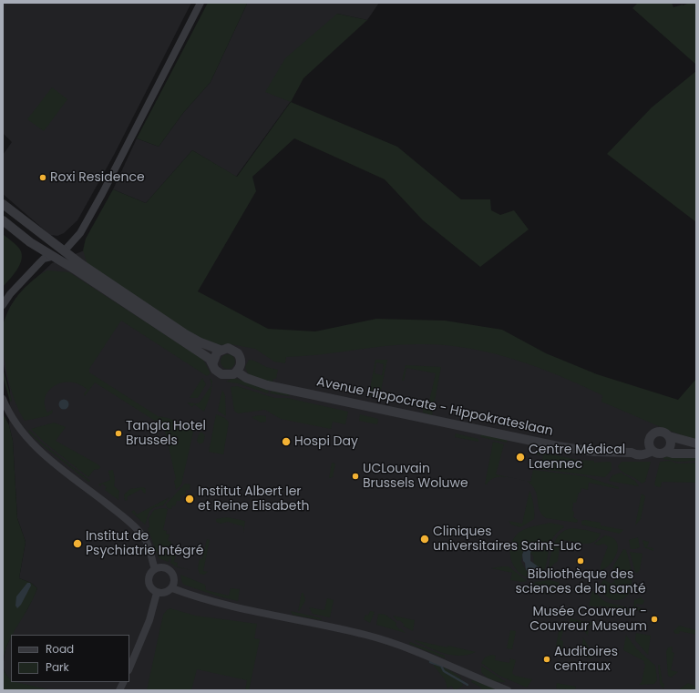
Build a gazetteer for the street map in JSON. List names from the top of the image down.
{
  "streets": {
    "street": ["Avenue Hippocrate - Hippokrateslaan"]
  },
  "places": [
    "Roxi Residence",
    "Tangla Hotel Brussels",
    "Hospi Day",
    "Centre Médical Laennec",
    "UCLouvain Brussels Woluwe",
    "Institut Albert Ier et Reine Elisabeth",
    "Cliniques universitaires Saint-Luc",
    "Institut de Psychiatrie Intégré",
    "Bibliothèque des sciences de la santé",
    "Musée Couvreur - Couvreur Museum",
    "Auditoires centraux"
  ],
  "legend": ["Road", "Park"]
}
